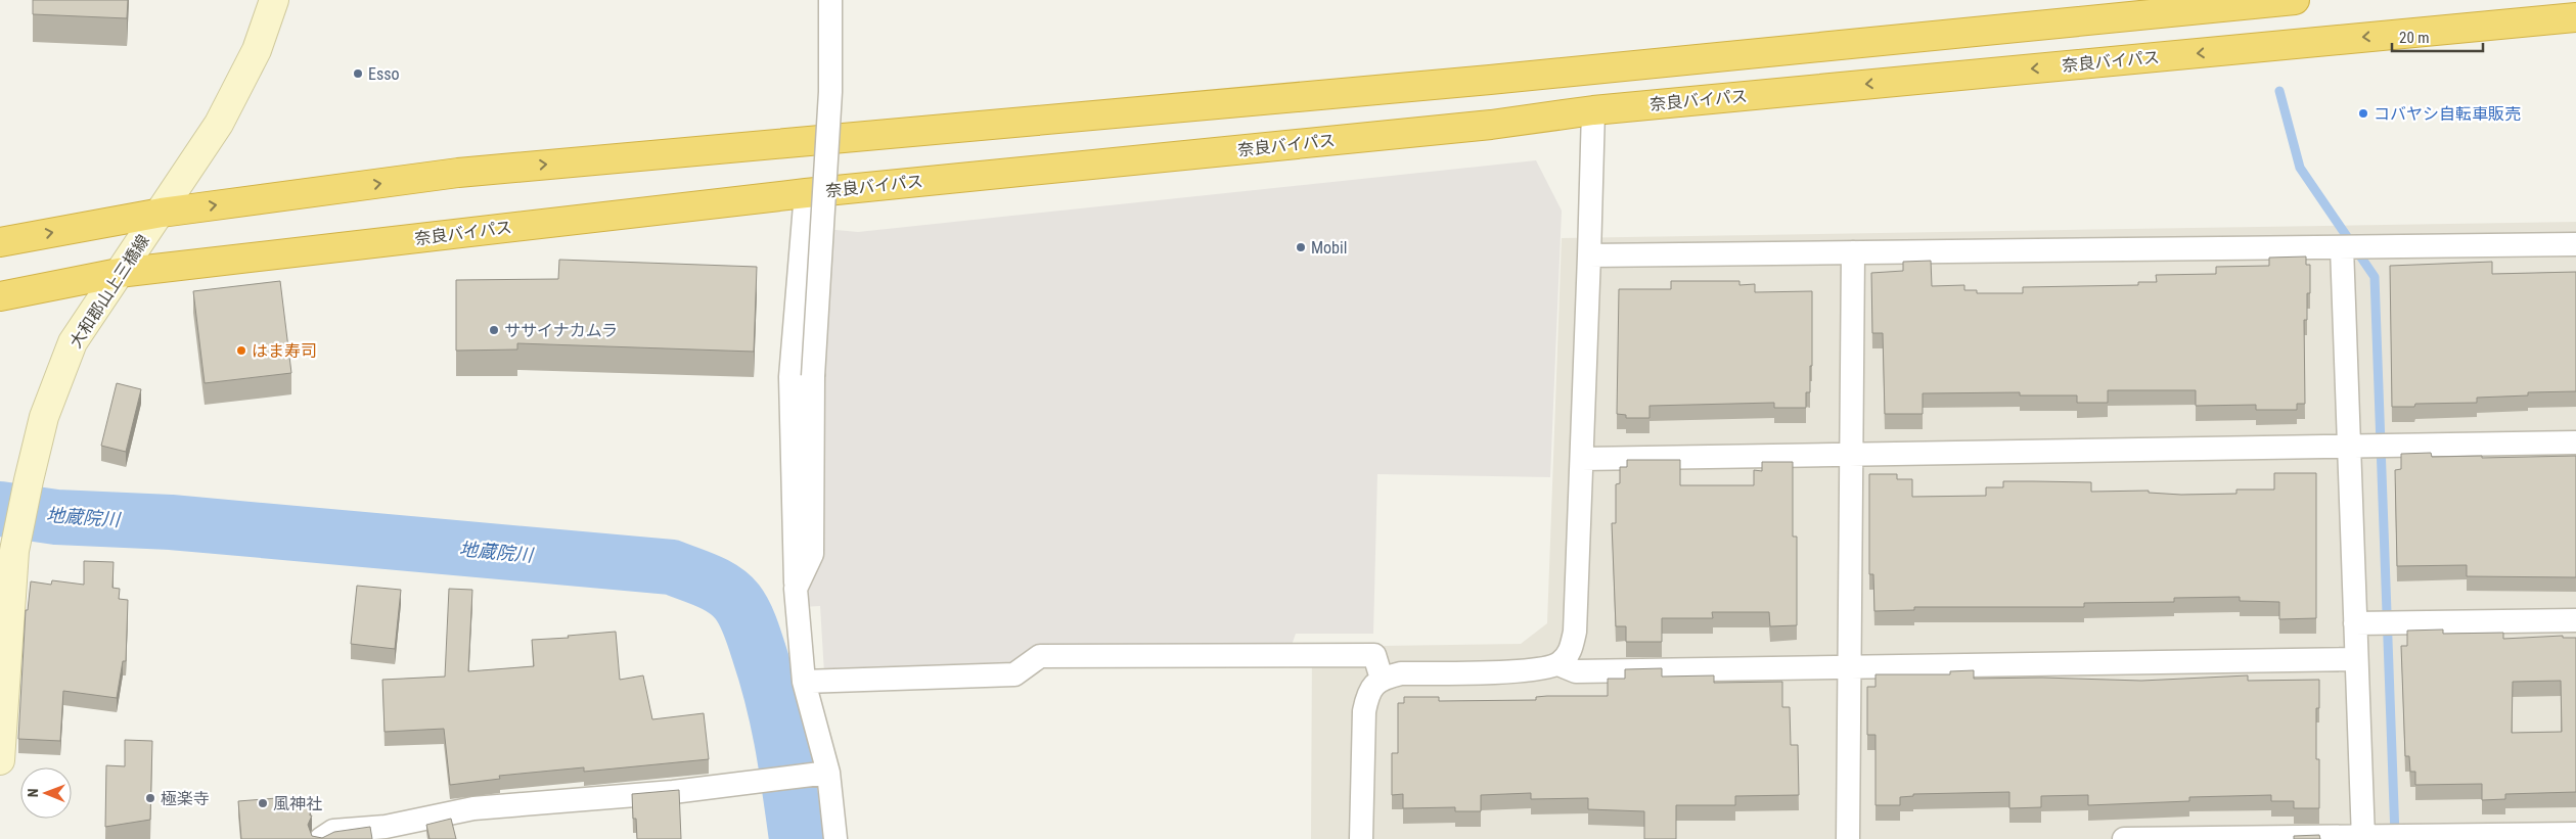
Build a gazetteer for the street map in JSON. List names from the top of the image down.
{
  "streets": {
    "highway": ["奈良バイパス"],
    "main road": ["大和郡山上三橋線"]
  },
  "crossings": [
    ["奈良バイパス", "大和郡山上三橋線"]
  ],
  "water": ["地蔵院川"],
  "places": [
    "Esso",
    "コバヤシ自転車販売",
    "Mobil",
    "ササイナカムラ",
    "はま寿司",
    "極楽寺",
    "風神社"
  ],
  "scale_bar": "20 m",
  "north": "left"
}
